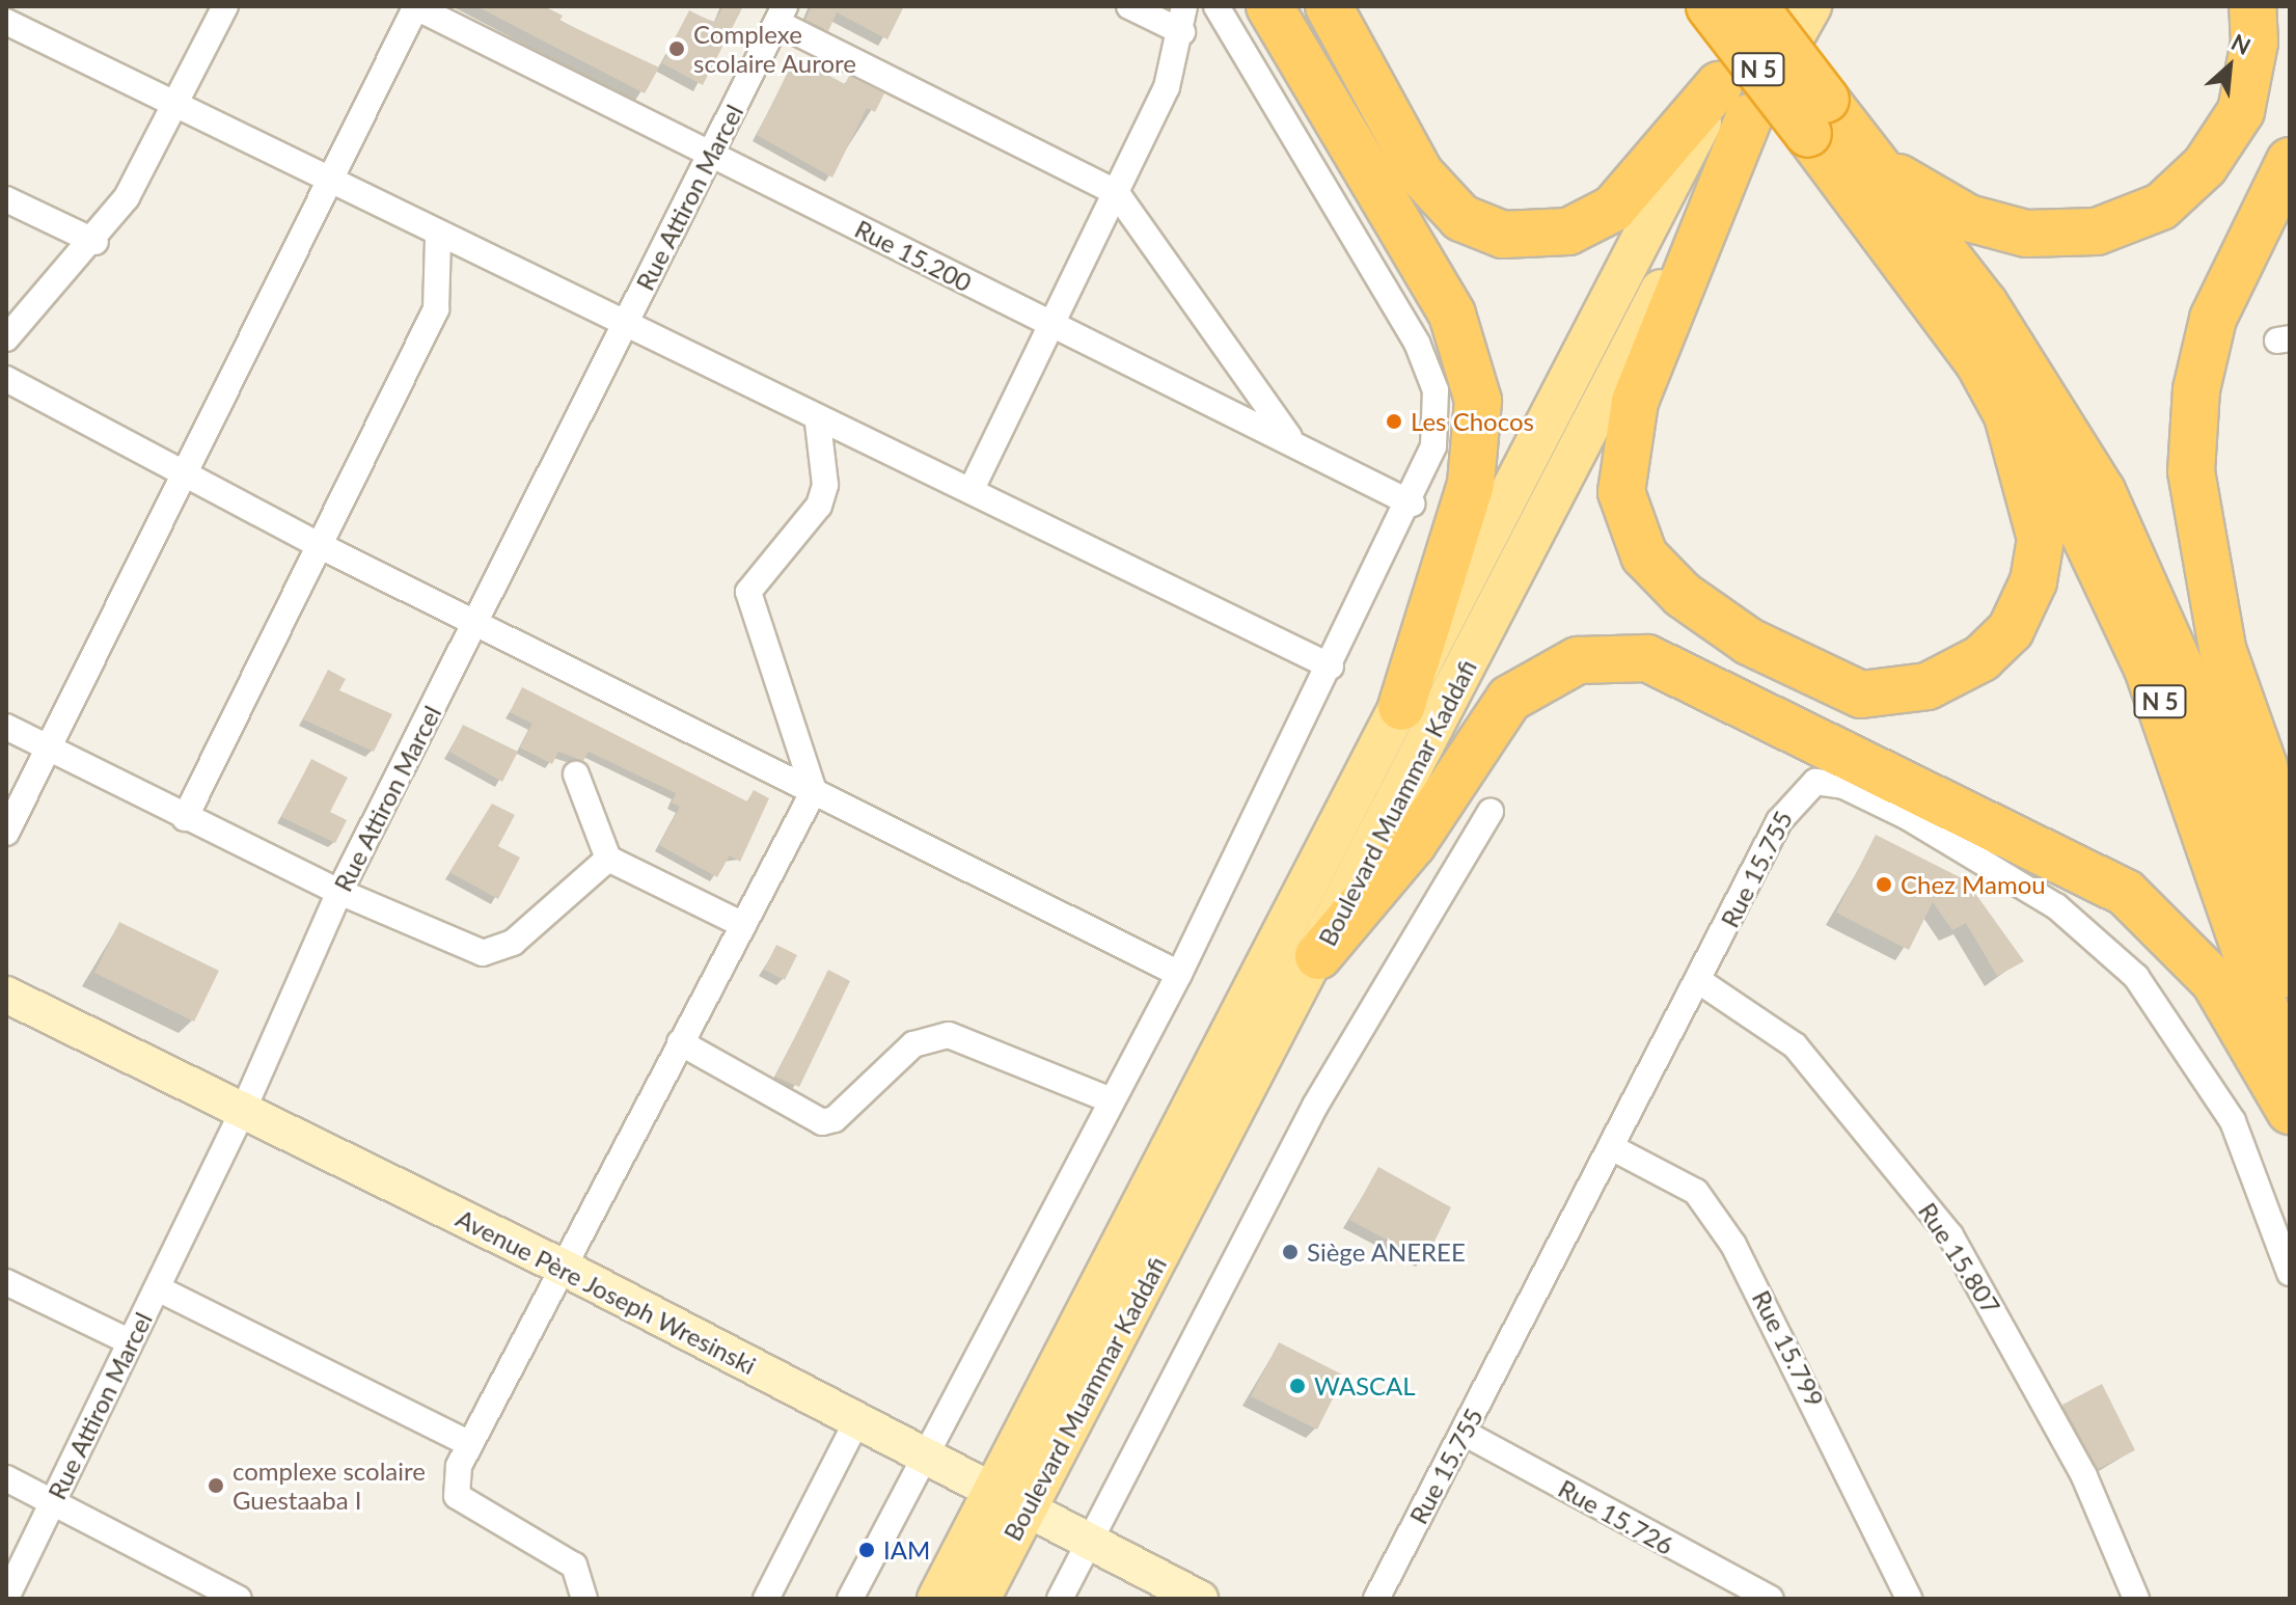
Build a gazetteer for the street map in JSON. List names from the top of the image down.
{
  "streets": {
    "highway": ["N 5"],
    "main road": ["Boulevard Muammar Kaddafi"],
    "street": [
      "Rue Attiron Marcel",
      "Rue 15.200",
      "Rue 15.755",
      "Rue 15.807",
      "Avenue Père Joseph Wresinski",
      "Rue 15.799",
      "Rue 15.726"
    ]
  },
  "crossings": [
    ["Rue Attiron Marcel", "Rue 15.200"],
    ["Rue Attiron Marcel", "Avenue Père Joseph Wresinski"],
    ["Boulevard Muammar Kaddafi", "Avenue Père Joseph Wresinski"],
    ["Rue 15.755", "Rue 15.807"],
    ["Rue 15.755", "Rue 15.799"],
    ["Rue 15.755", "Rue 15.726"]
  ],
  "places": [
    "Complexe scolaire Aurore",
    "Les Chocos",
    "Chez Mamou",
    "Siège ANEREE",
    "WASCAL",
    "complexe scolaire Guestaaba I",
    "IAM"
  ],
  "north": "top right"
}
